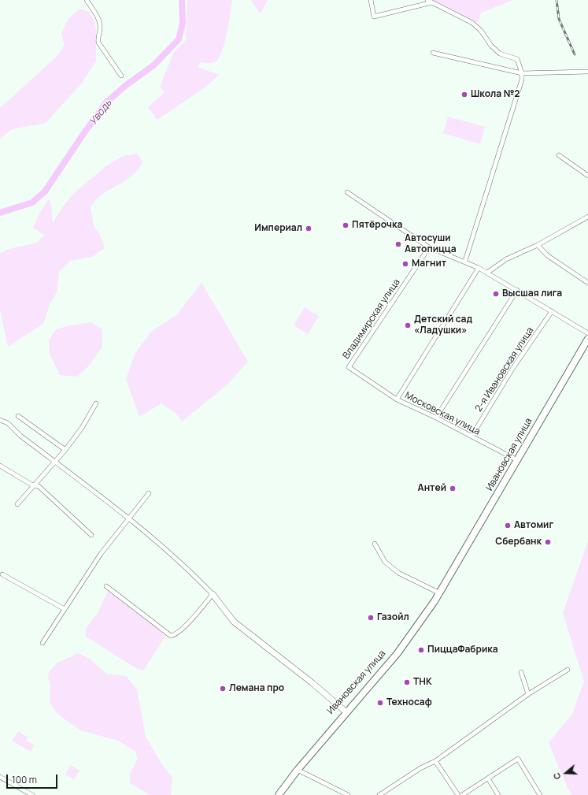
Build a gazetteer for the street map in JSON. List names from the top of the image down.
{
  "streets": {
    "main road": ["Ивановская улица"],
    "street": ["Владимирская улица", "2-я Ивановская улица", "Московская улица"]
  },
  "crossings": [
    ["Владимирская улица", "Московская улица"],
    ["2-я Ивановская улица", "Московская улица"],
    ["Московская улица", "Ивановская улица"]
  ],
  "water": ["Уводь"],
  "places": [
    "Школа №2",
    "Пятёрочка",
    "Империал",
    "Автосуши Автопицца",
    "Магнит",
    "Высшая лига",
    "Детский сад «Ладушки»",
    "Антей",
    "Автомиг",
    "Сбербанк",
    "Газойл",
    "ПиццаФабрика",
    "ТНК",
    "Лемана про",
    "Техносаф"
  ],
  "scale_bar": "100 m",
  "north": "left"
}
